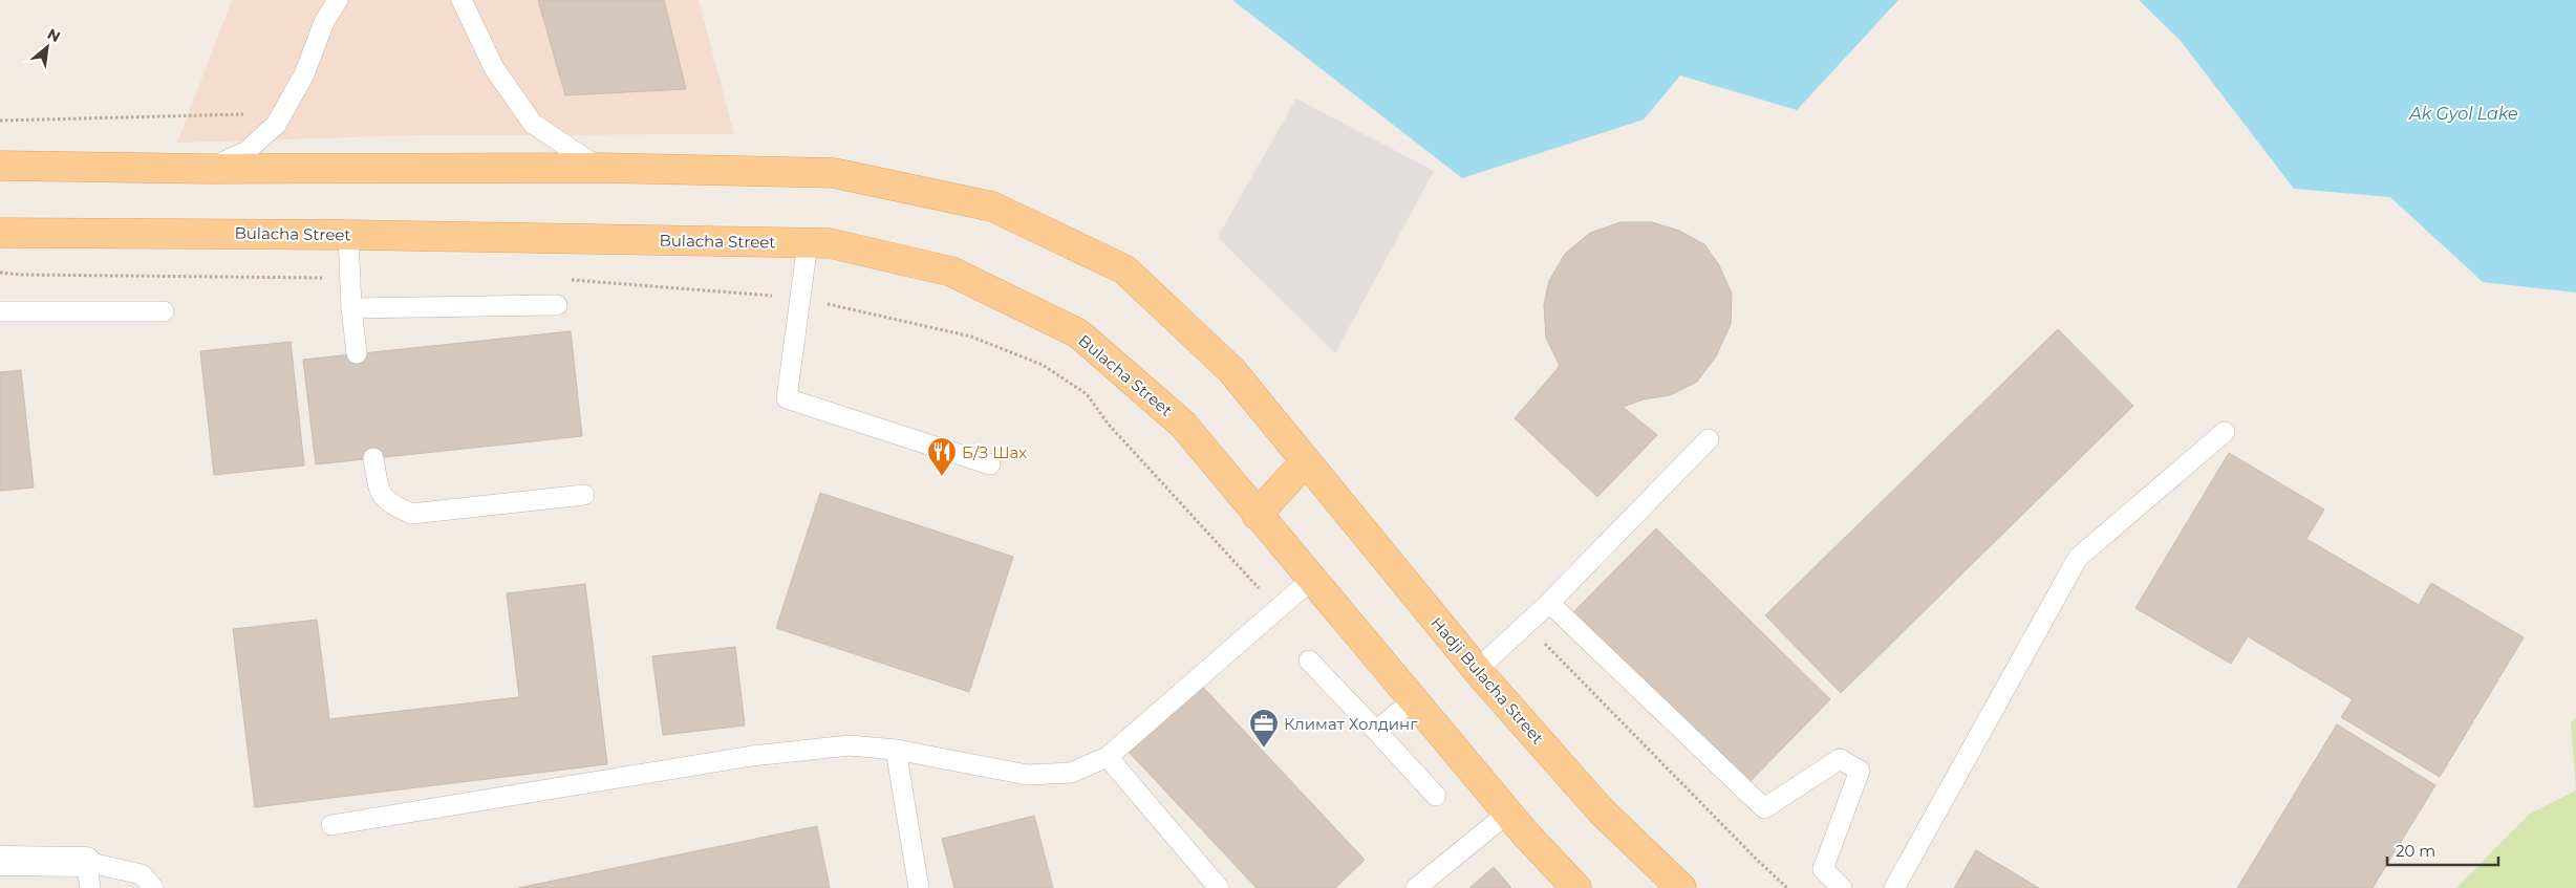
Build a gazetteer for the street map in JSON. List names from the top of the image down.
{
  "streets": {
    "main road": ["Bulacha Street", "Hadji Bulacha Street"]
  },
  "water": ["Ak Gyol Lake"],
  "places": {
    "restaurant": ["Б/З Шах"],
    "office": ["Климат Холдинг"]
  },
  "scale_bar": "20 m",
  "north": "top right"
}
